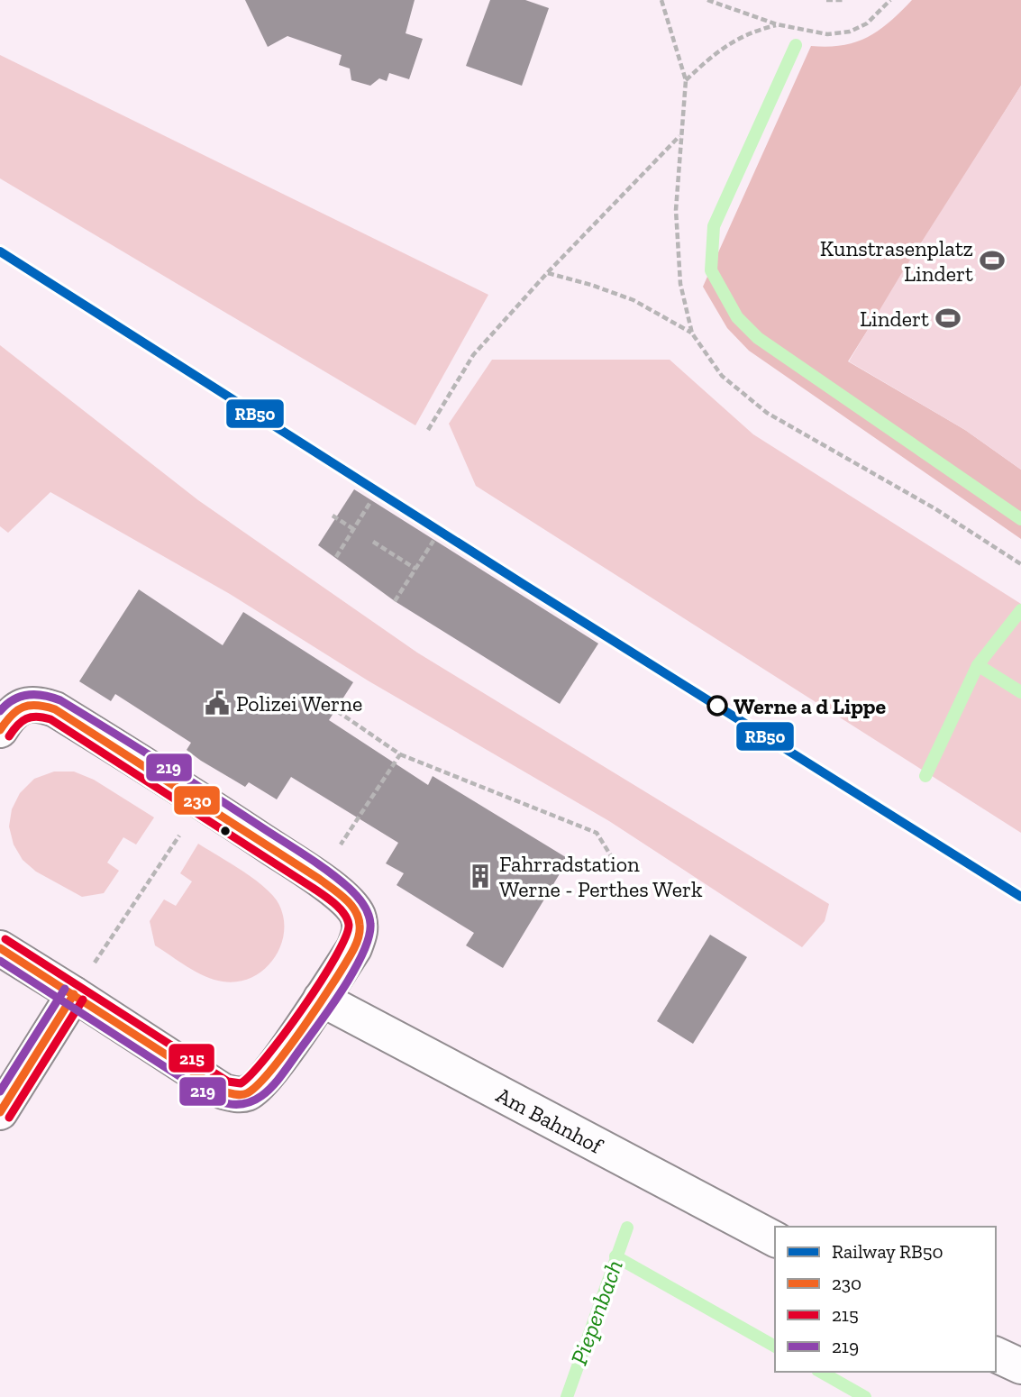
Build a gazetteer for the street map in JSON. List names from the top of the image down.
{
  "streets": {
    "street": ["Am Bahnhof"]
  },
  "water": ["Piepenbach"],
  "places": {
    "sports": ["Kunstrasenplatz Lindert", "Lindert"],
    "public building": ["Polizei Werne"],
    "other": ["Werne a d Lippe"],
    "building": ["Fahrradstation Werne - Perthes Werk"]
  },
  "lines": [
    "rail line RB50",
    "transit line 219",
    "transit line 230",
    "transit line 215"
  ],
  "legend": [
    "Railway RB50",
    "230",
    "215",
    "219"
  ]
}
